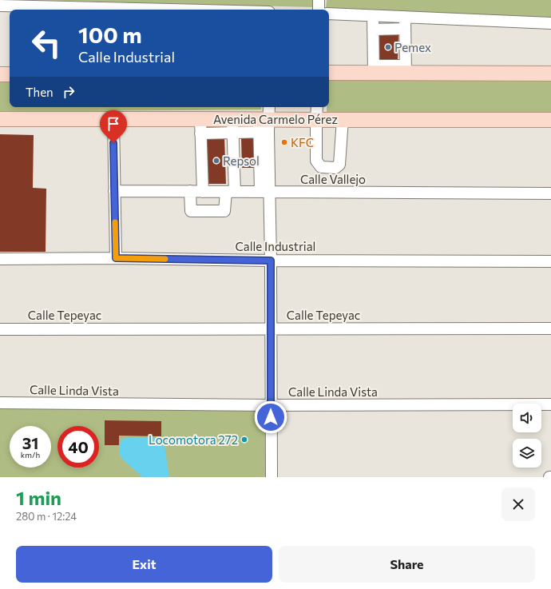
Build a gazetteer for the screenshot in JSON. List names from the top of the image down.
{
  "streets": {
    "main road": ["Avenida Carmelo Pérez"],
    "street": [
      "Calle Vallejo",
      "Calle Industrial",
      "Calle Tepeyac",
      "Calle Linda Vista"
    ]
  },
  "places": [
    "Pemex",
    "KFC",
    "Repsol",
    "Locomotora 272"
  ],
  "page": {
    "turn": ["100 m", "Calle Industrial"],
    "then": "Then",
    "speed": "31 km/h",
    "limit": "40",
    "heading": ["1 min", "280 m · 12:24"],
    "buttons": ["Exit", "Share"]
  }
}
